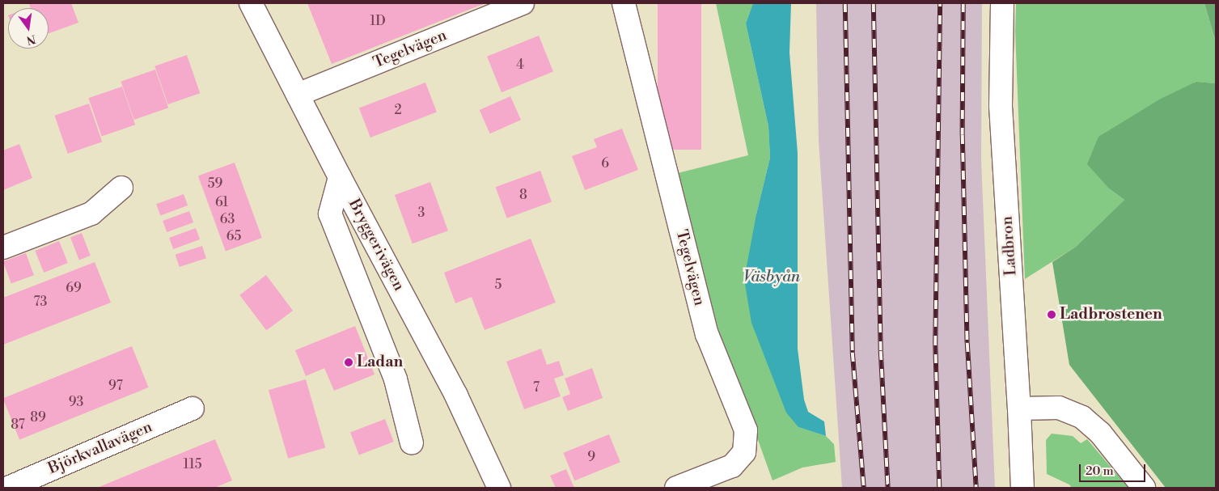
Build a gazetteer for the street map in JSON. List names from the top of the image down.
{
  "streets": {
    "street": [
      "Tegelvägen",
      "Bryggerivägen",
      "Ladbron",
      "Björkvallavägen"
    ]
  },
  "crossings": [
    ["Tegelvägen", "Bryggerivägen"]
  ],
  "water": ["Väsbyån"],
  "places": ["Ladbrostenen", "Ladan"],
  "house_numbers": [
    "1D",
    "4",
    "2",
    "6",
    "59",
    "8",
    "61",
    "3",
    "63",
    "65",
    "5",
    "69",
    "73",
    "97",
    "7",
    "93",
    "89",
    "87",
    "9",
    "115"
  ],
  "scale_bar": "20 m",
  "north": "bottom"
}
